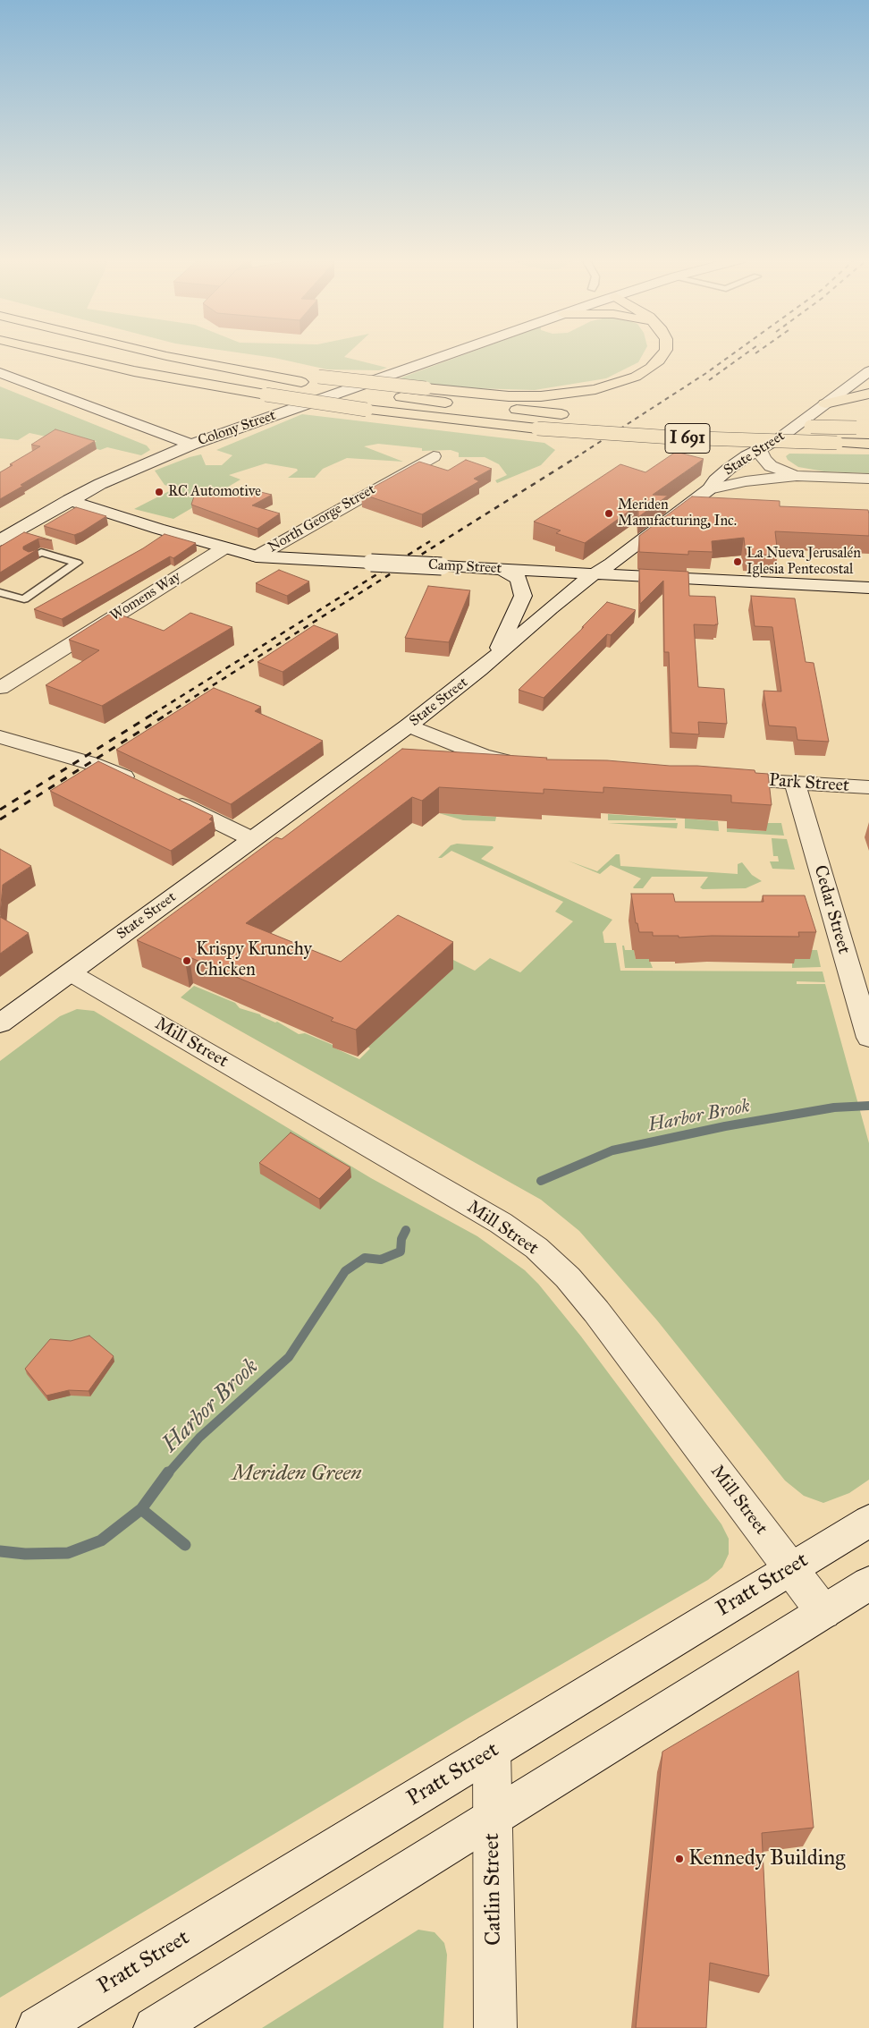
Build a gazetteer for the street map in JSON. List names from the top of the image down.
{
  "streets": {
    "highway": ["I 691"],
    "street": [
      "Colony Street",
      "State Street",
      "North George Street",
      "Camp Street",
      "Womens Way",
      "Park Street",
      "Cedar Street",
      "Mill Street",
      "Pratt Street",
      "Catlin Street"
    ]
  },
  "crossings": [
    ["Colony Street", "Camp Street"],
    ["State Street", "Camp Street"],
    ["State Street", "Mill Street"],
    ["North George Street", "Camp Street"],
    ["Camp Street", "Womens Way"],
    ["Park Street", "Cedar Street"],
    ["Mill Street", "Pratt Street"],
    ["Pratt Street", "Catlin Street"]
  ],
  "water": ["Harbor Brook"],
  "parks": ["Meriden Green"],
  "places": [
    "RC Automotive",
    "Meriden Manufacturing, Inc.",
    "La Nueva Jerusalén Iglesia Pentecostal",
    "Krispy Krunchy Chicken",
    "Kennedy Building"
  ]
}
